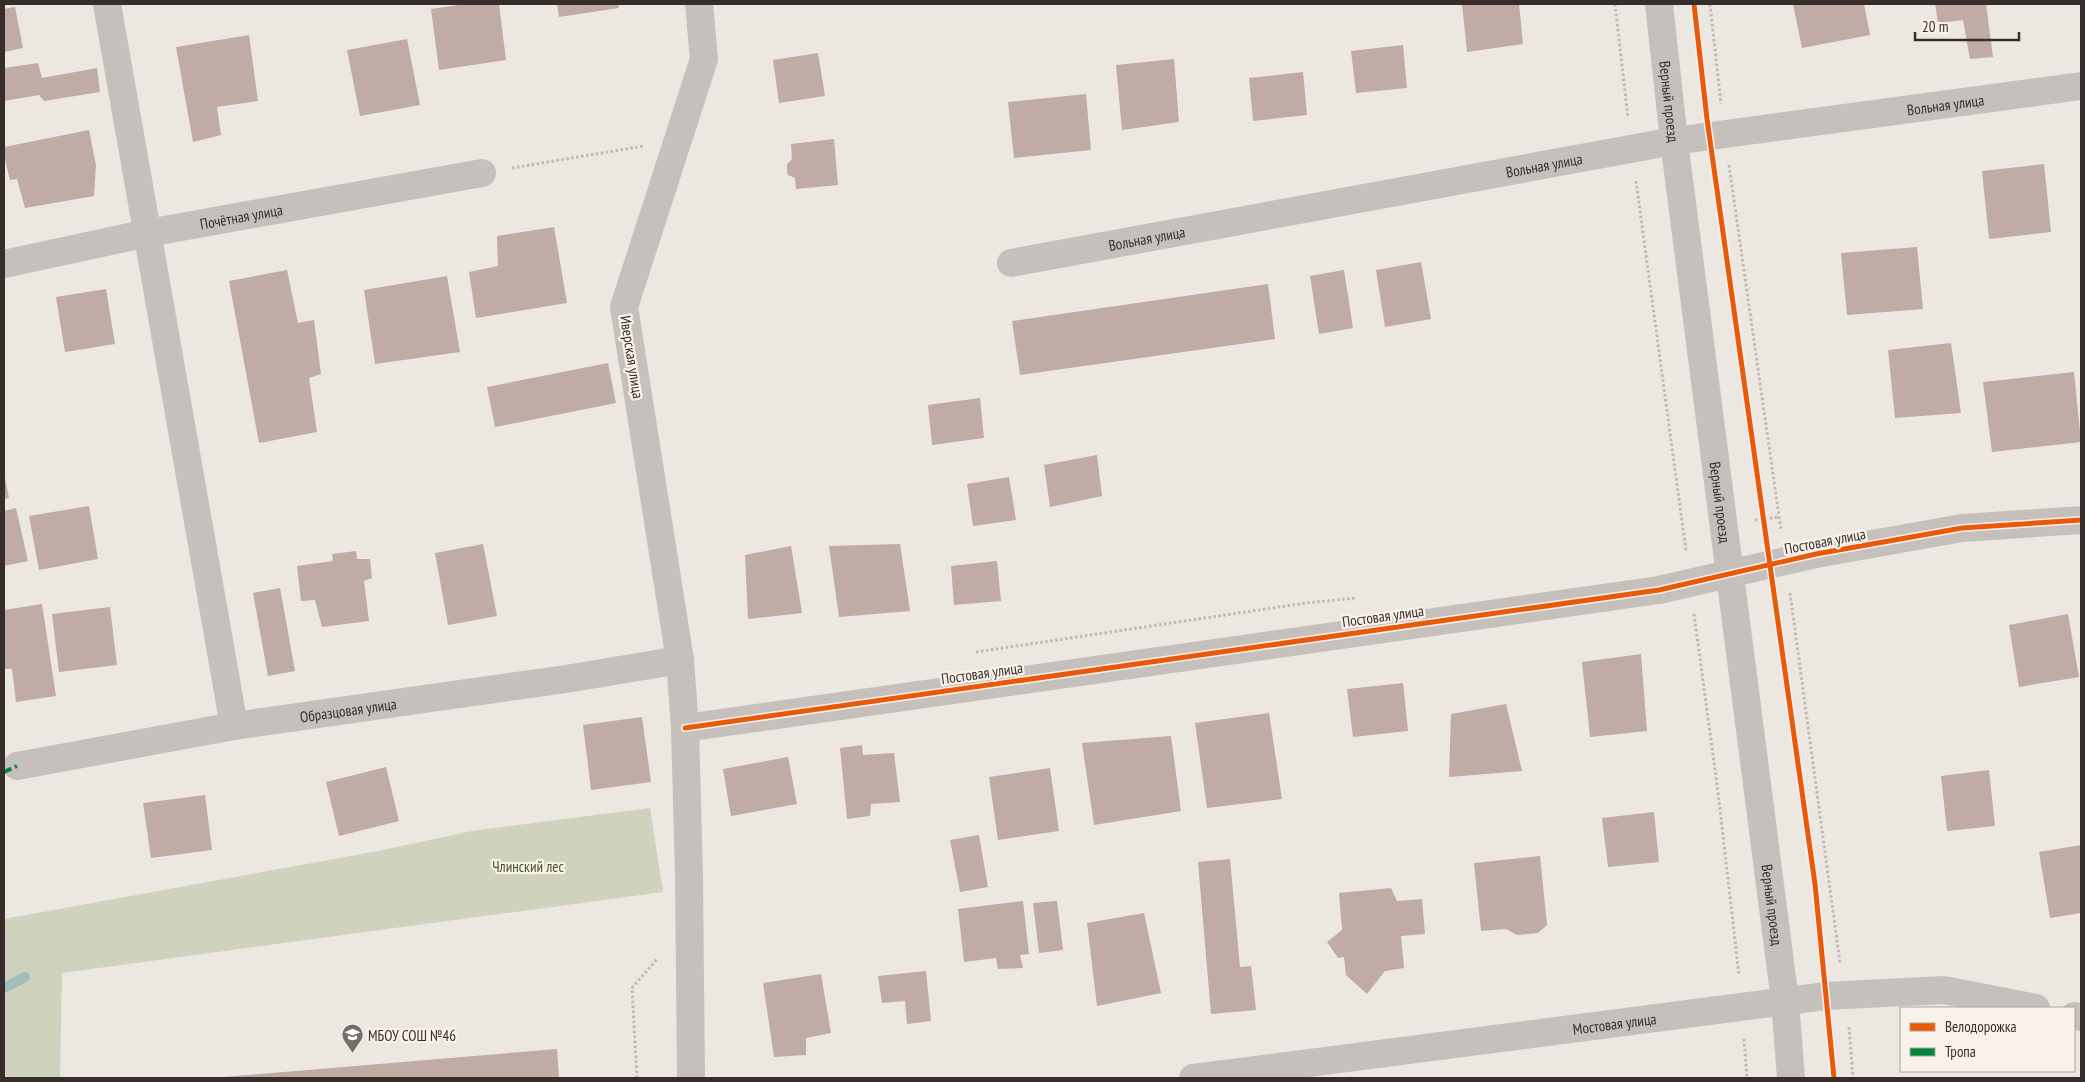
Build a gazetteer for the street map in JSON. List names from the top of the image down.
{
  "streets": {
    "street": [
      "Верный проезд",
      "Вольная улица",
      "Почётная улица",
      "Иверская улица",
      "Постовая улица",
      "Образцовая улица",
      "Мостовая улица"
    ]
  },
  "crossings": [
    ["Верный проезд", "Вольная улица"],
    ["Верный проезд", "Постовая улица"],
    ["Верный проезд", "Мостовая улица"],
    ["Иверская улица", "Постовая улица"],
    ["Иверская улица", "Образцовая улица"]
  ],
  "parks": ["Члинский лес"],
  "places": {
    "school or university": ["МБОУ СОШ №46"]
  },
  "legend": ["Велодорожка", "Тропа"],
  "scale_bar": "20 m"
}
